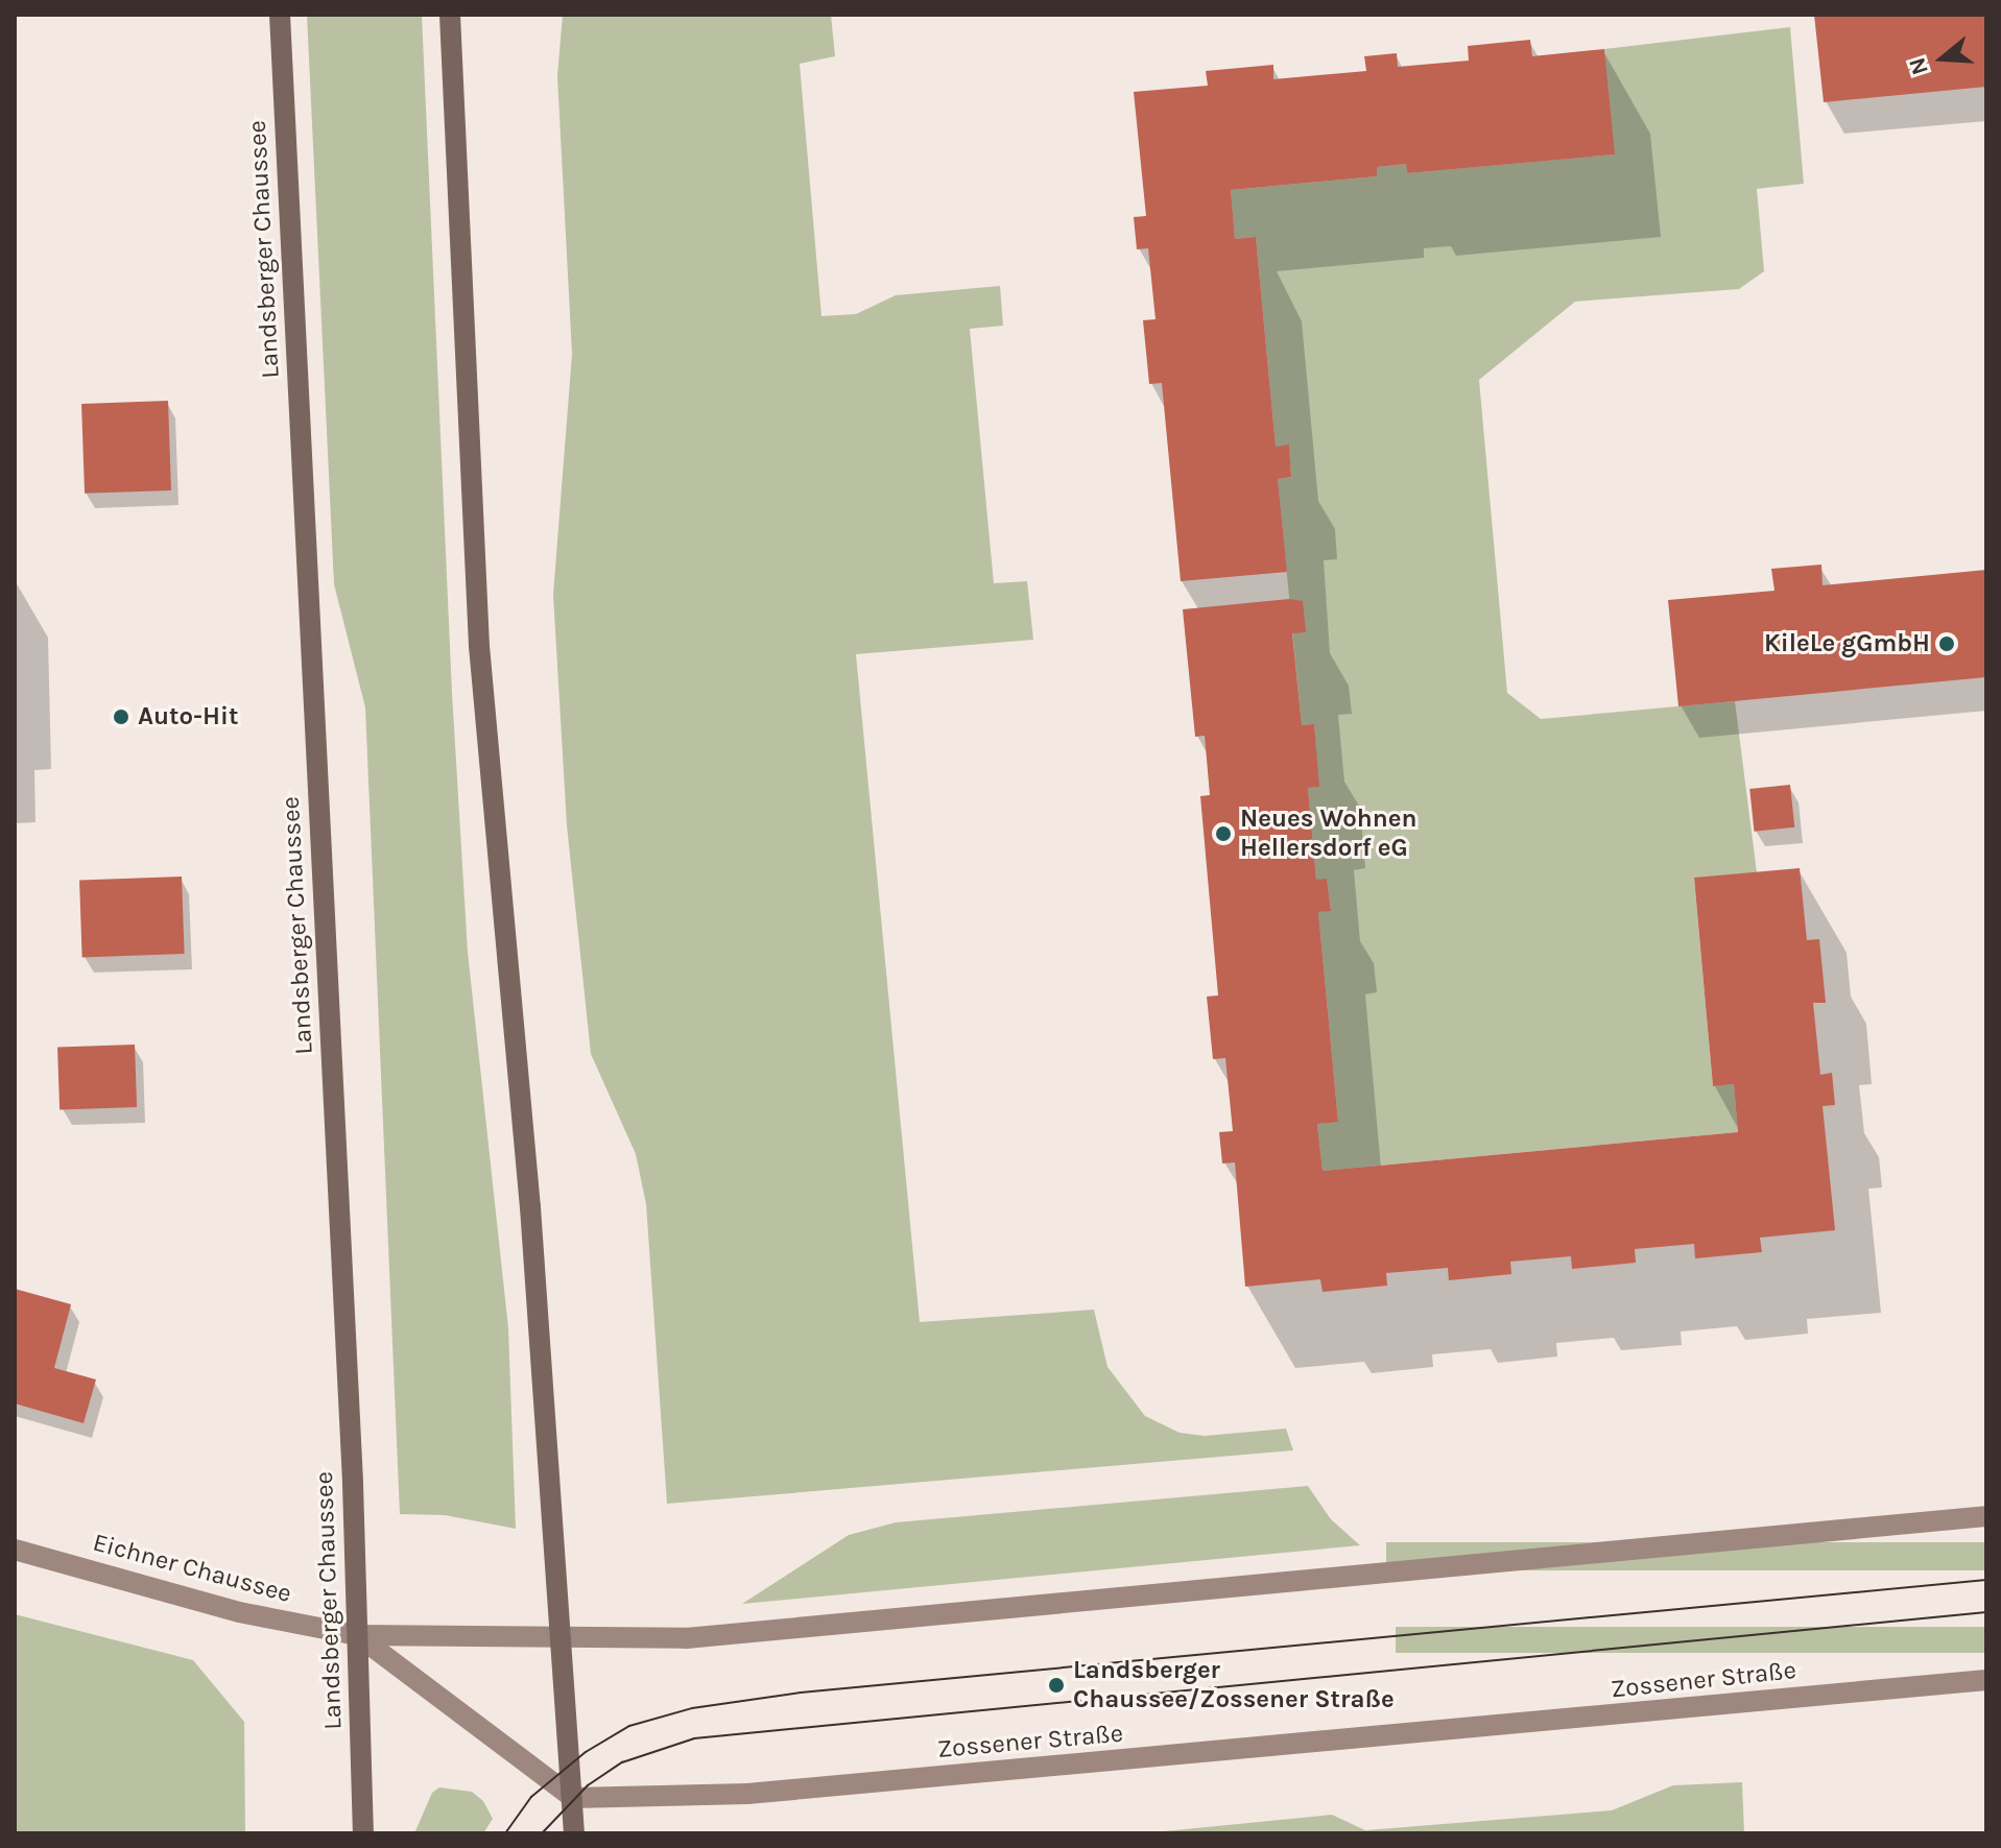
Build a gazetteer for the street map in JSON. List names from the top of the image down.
{
  "streets": {
    "main road": ["Landsberger Chaussee"],
    "street": ["Eichner Chaussee", "Zossener Straße"]
  },
  "crossings": [
    ["Landsberger Chaussee", "Eichner Chaussee"],
    ["Eichner Chaussee", "Zossener Straße"]
  ],
  "places": [
    "KileLe gGmbH",
    "Auto-Hit",
    "Neues Wohnen Hellersdorf eG",
    "Landsberger Chaussee/Zossener Straße"
  ],
  "north": "left"
}
